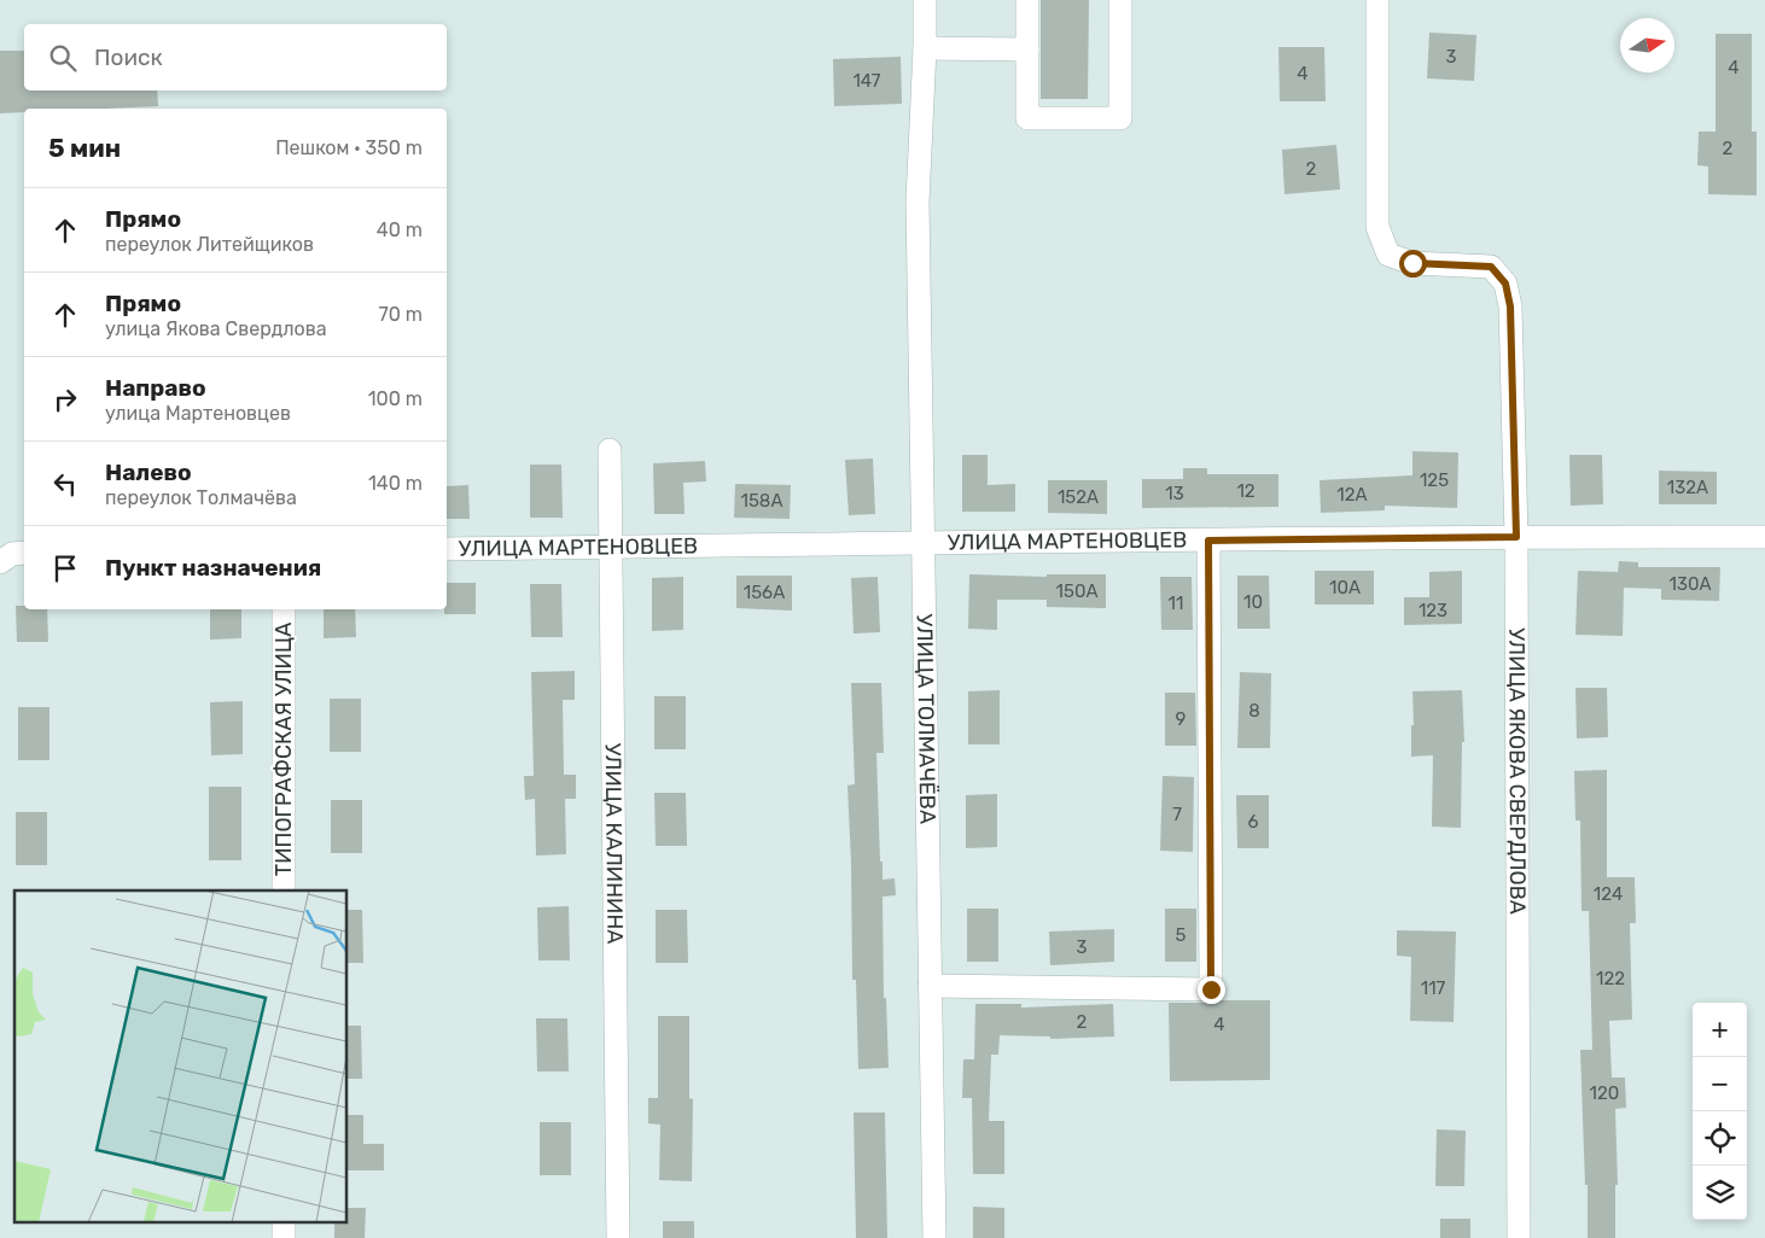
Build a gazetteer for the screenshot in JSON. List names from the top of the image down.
{
  "streets": {
    "street": [
      "УЛИЦА МАРТЕНОВЦЕВ",
      "УЛИЦА ТОЛМАЧЁВА",
      "ТИПОГРАФСКАЯ УЛИЦА",
      "УЛИЦА ЯКОВА СВЕРДЛОВА",
      "УЛИЦА КАЛИНИНА"
    ]
  },
  "crossings": [
    ["УЛИЦА МАРТЕНОВЦЕВ", "УЛИЦА ТОЛМАЧЁВА"],
    ["УЛИЦА МАРТЕНОВЦЕВ", "УЛИЦА ЯКОВА СВЕРДЛОВА"],
    ["УЛИЦА МАРТЕНОВЦЕВ", "УЛИЦА КАЛИНИНА"]
  ],
  "house_numbers": [
    "3",
    "4",
    "4",
    "147",
    "2",
    "2",
    "125",
    "132А",
    "12",
    "13",
    "12А",
    "152А",
    "158А",
    "130А",
    "10А",
    "150А",
    "156А",
    "10",
    "11",
    "123",
    "8",
    "9",
    "7",
    "6",
    "124",
    "5",
    "3",
    "122",
    "117",
    "2",
    "4",
    "120"
  ],
  "north": "right",
  "page": {
    "search": "Поиск",
    "heading": ["5 мин", "Пешком · 350 m"],
    "list": [
      ["Прямо", "переулок Литейщиков", "40 m"],
      ["Прямо", "улица Якова Свердлова", "70 m"],
      ["Направо", "улица Мартеновцев", "100 m"],
      ["Налево", "переулок Толмачёва", "140 m"],
      "Пункт назначения"
    ],
    "map_buttons": ["+", "−"]
  }
}
